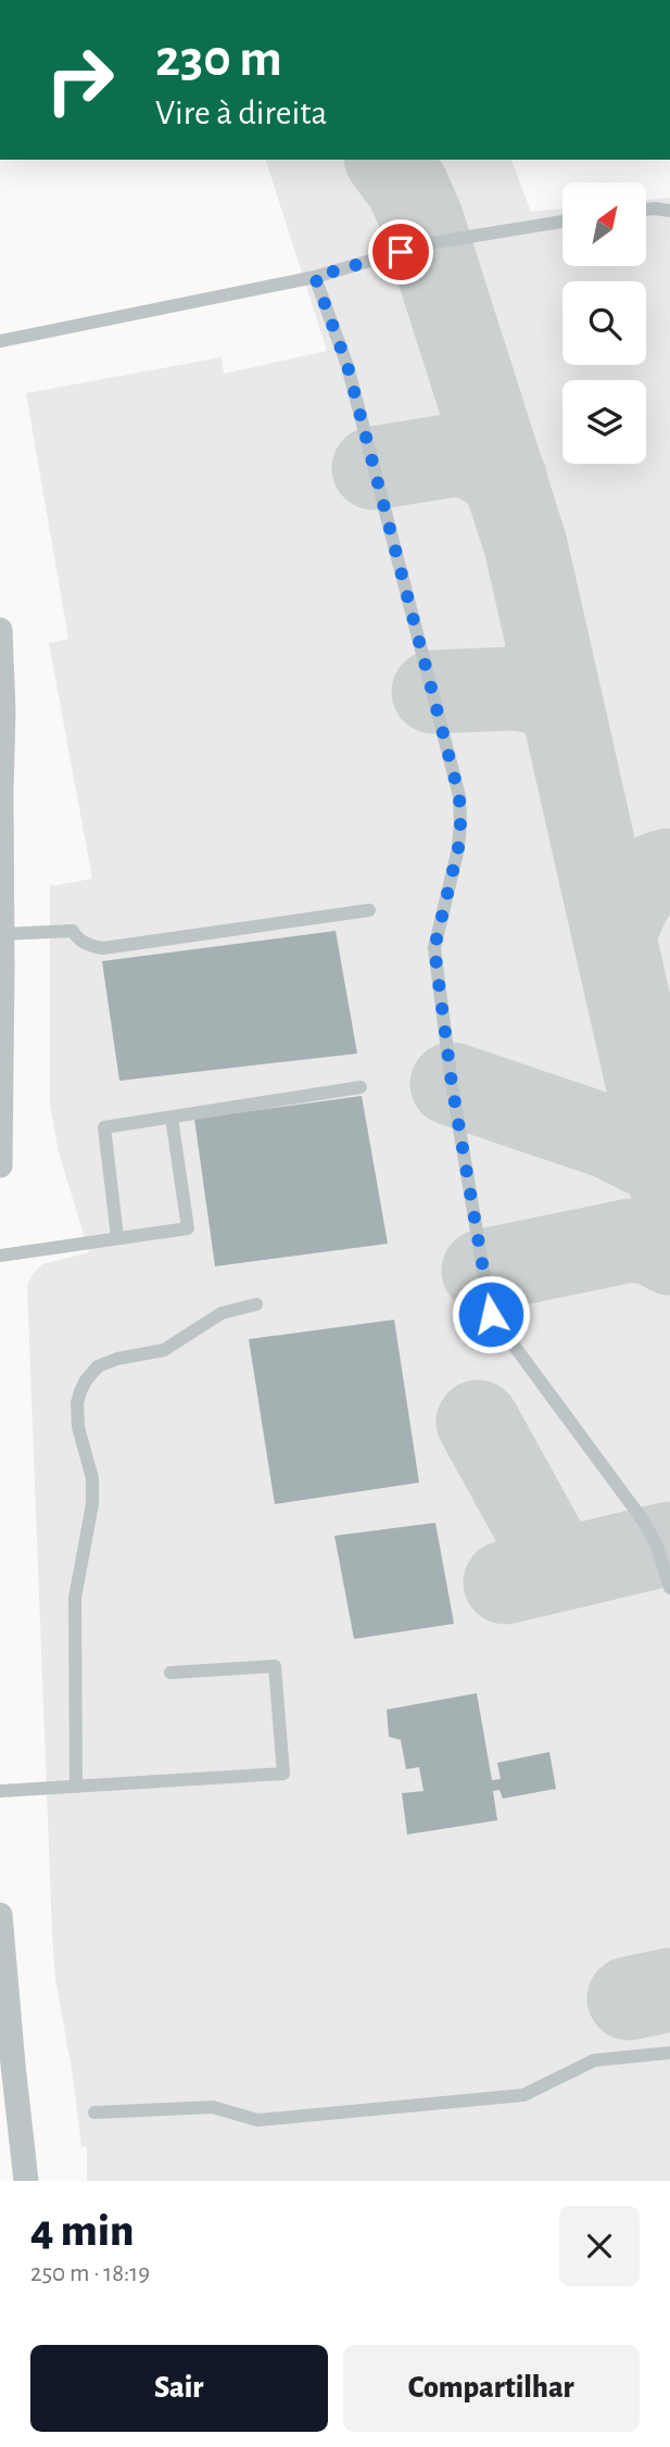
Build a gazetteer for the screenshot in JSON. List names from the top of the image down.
{
  "north": "top right",
  "page": {
    "turn": ["230 m", "Vire à direita"],
    "heading": ["4 min", "250 m · 18:19"],
    "buttons": ["Sair", "Compartilhar"]
  }
}
